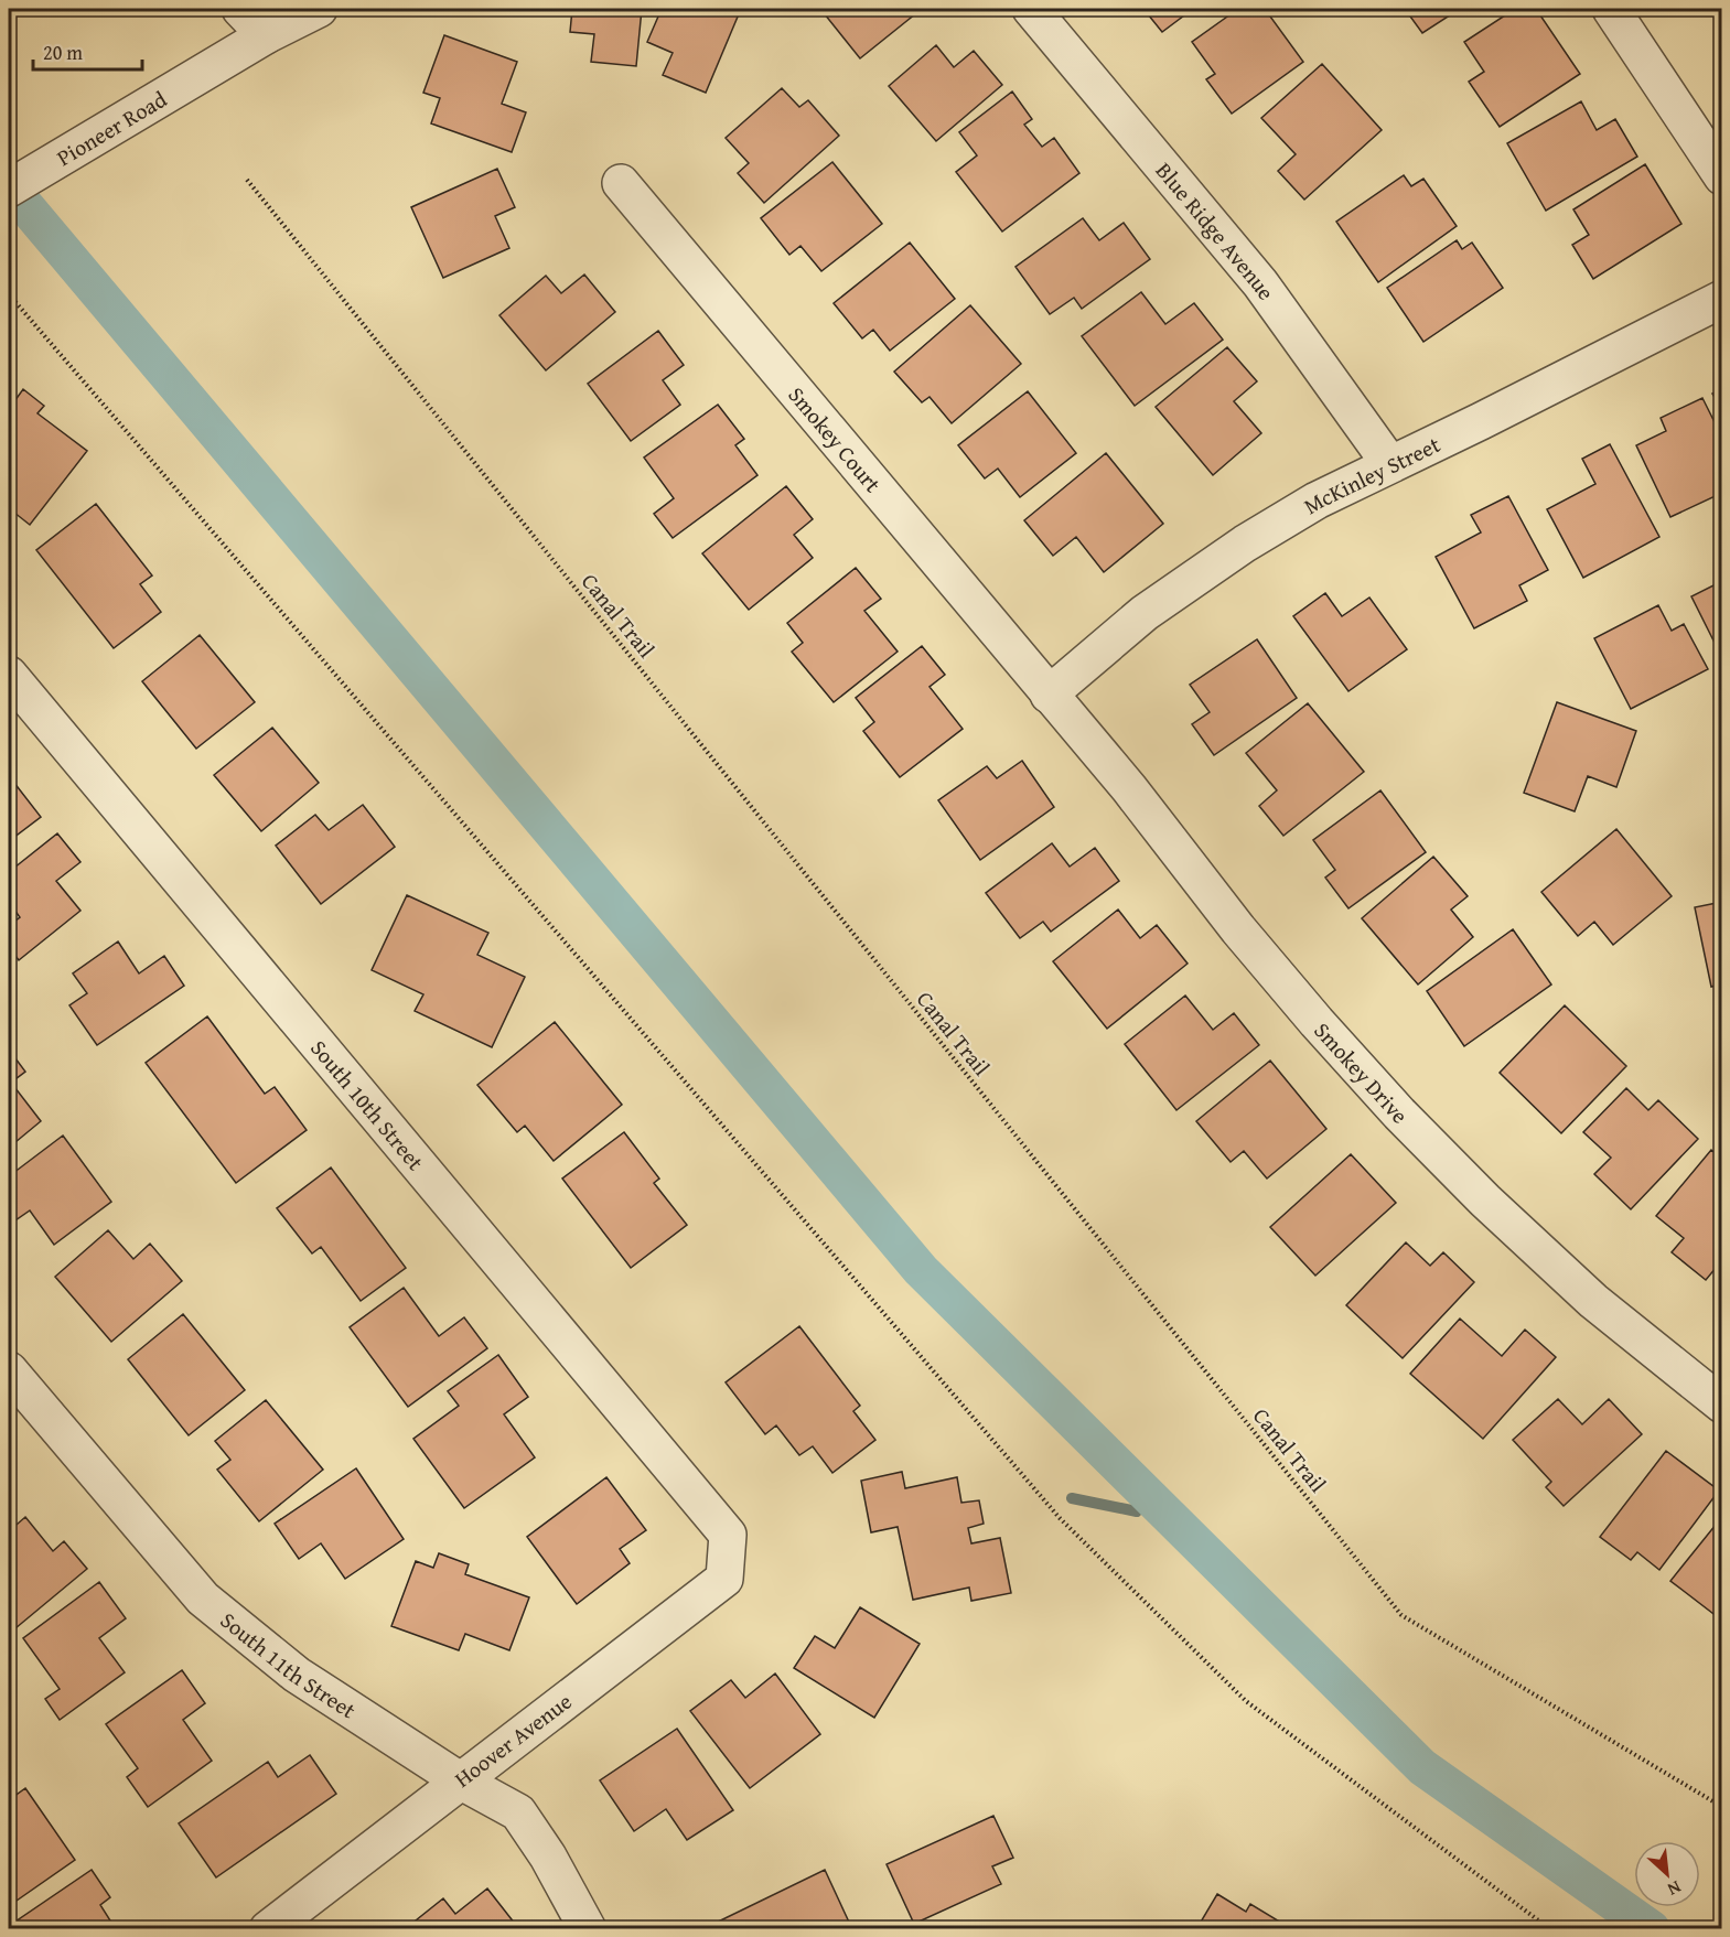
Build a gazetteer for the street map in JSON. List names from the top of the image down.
{
  "streets": {
    "street": [
      "Pioneer Road",
      "Blue Ridge Avenue",
      "Smokey Court",
      "McKinley Street",
      "Smokey Drive",
      "South 10th Street",
      "South 11th Street",
      "Hoover Avenue"
    ],
    "path": ["Canal Trail"]
  },
  "crossings": [
    ["Blue Ridge Avenue", "McKinley Street"],
    ["Smokey Court", "McKinley Street"],
    ["Smokey Court", "Smokey Drive"],
    ["McKinley Street", "Smokey Drive"],
    ["South 10th Street", "Hoover Avenue"],
    ["South 11th Street", "Hoover Avenue"]
  ],
  "scale_bar": "20 m",
  "north": "bottom right"
}
